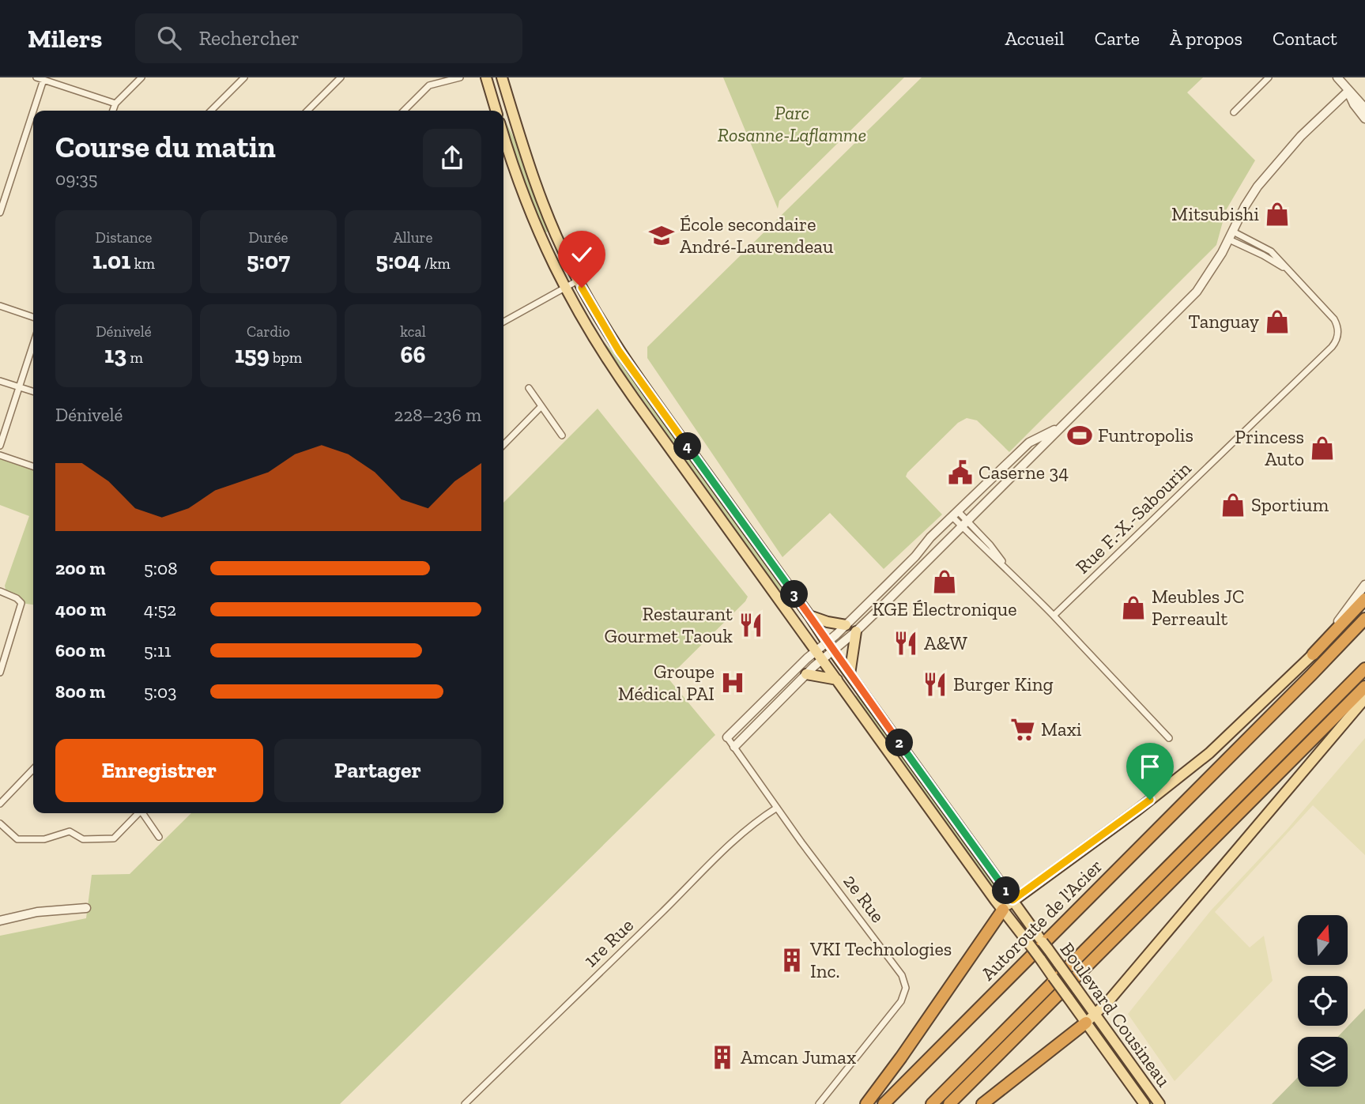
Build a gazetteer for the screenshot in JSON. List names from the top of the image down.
{
  "streets": {
    "highway": ["Autoroute de l'Acier"],
    "main road": ["Boulevard Cousineau"],
    "street": ["Rue F.-X.-Sabourin", "2e Rue", "1re Rue"]
  },
  "crossings": [
    ["2e Rue", "1re Rue"]
  ],
  "parks": ["Parc Rosanne-Laflamme"],
  "places": {
    "shop": [
      "Mitsubishi",
      "Tanguay",
      "Princess Auto",
      "Sportium",
      "KGE Électronique",
      "Meubles JC Perreault"
    ],
    "school or university": ["École secondaire André-Laurendeau"],
    "sports": ["Funtropolis"],
    "public building": ["Caserne 34"],
    "restaurant": ["Restaurant Gourmet Taouk", "A&W", "Burger King"],
    "hospital": ["Groupe Médical PAI"],
    "supermarket": ["Maxi"],
    "building": ["VKI Technologies Inc.", "Amcan Jumax"]
  },
  "north": "top",
  "page": {
    "header": "Milers",
    "search": "Rechercher",
    "nav": [
      "Accueil",
      "Carte",
      "À propos",
      "Contact"
    ],
    "heading": ["Course du matin", "09:35"],
    "stats": [
      ["Distance", "1.01 km"],
      ["Durée", "5:07"],
      ["Allure", "5:04 /km"],
      ["Dénivelé", "13 m"],
      ["Cardio", "159 bpm"],
      ["kcal", "66"]
    ],
    "chart": ["Dénivelé", "228–236 m"],
    "pins": [
      "4",
      "3",
      "2",
      "1"
    ],
    "list": [
      {
        "name": "200 m",
        "note": "5:08"
      },
      {
        "name": "400 m",
        "note": "4:52"
      },
      {
        "name": "600 m",
        "note": "5:11"
      },
      {
        "name": "800 m",
        "note": "5:03"
      }
    ],
    "buttons": ["Enregistrer", "Partager"]
  }
}
